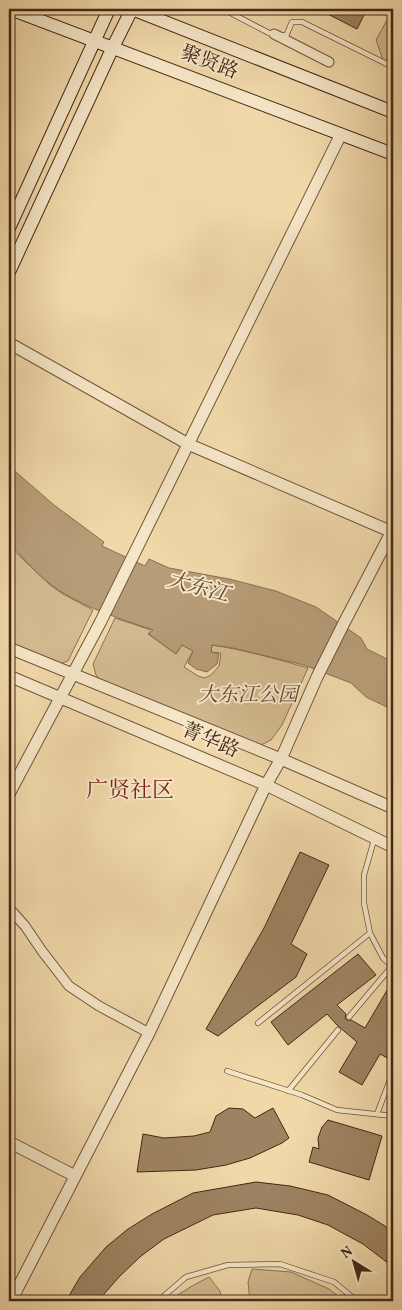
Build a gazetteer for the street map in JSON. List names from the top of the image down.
{
  "streets": {
    "main road": ["聚贤路"],
    "street": ["菁华路"]
  },
  "districts": ["广贤社区"],
  "water": ["大东江"],
  "parks": ["大东江公园"],
  "north": "top left"
}
